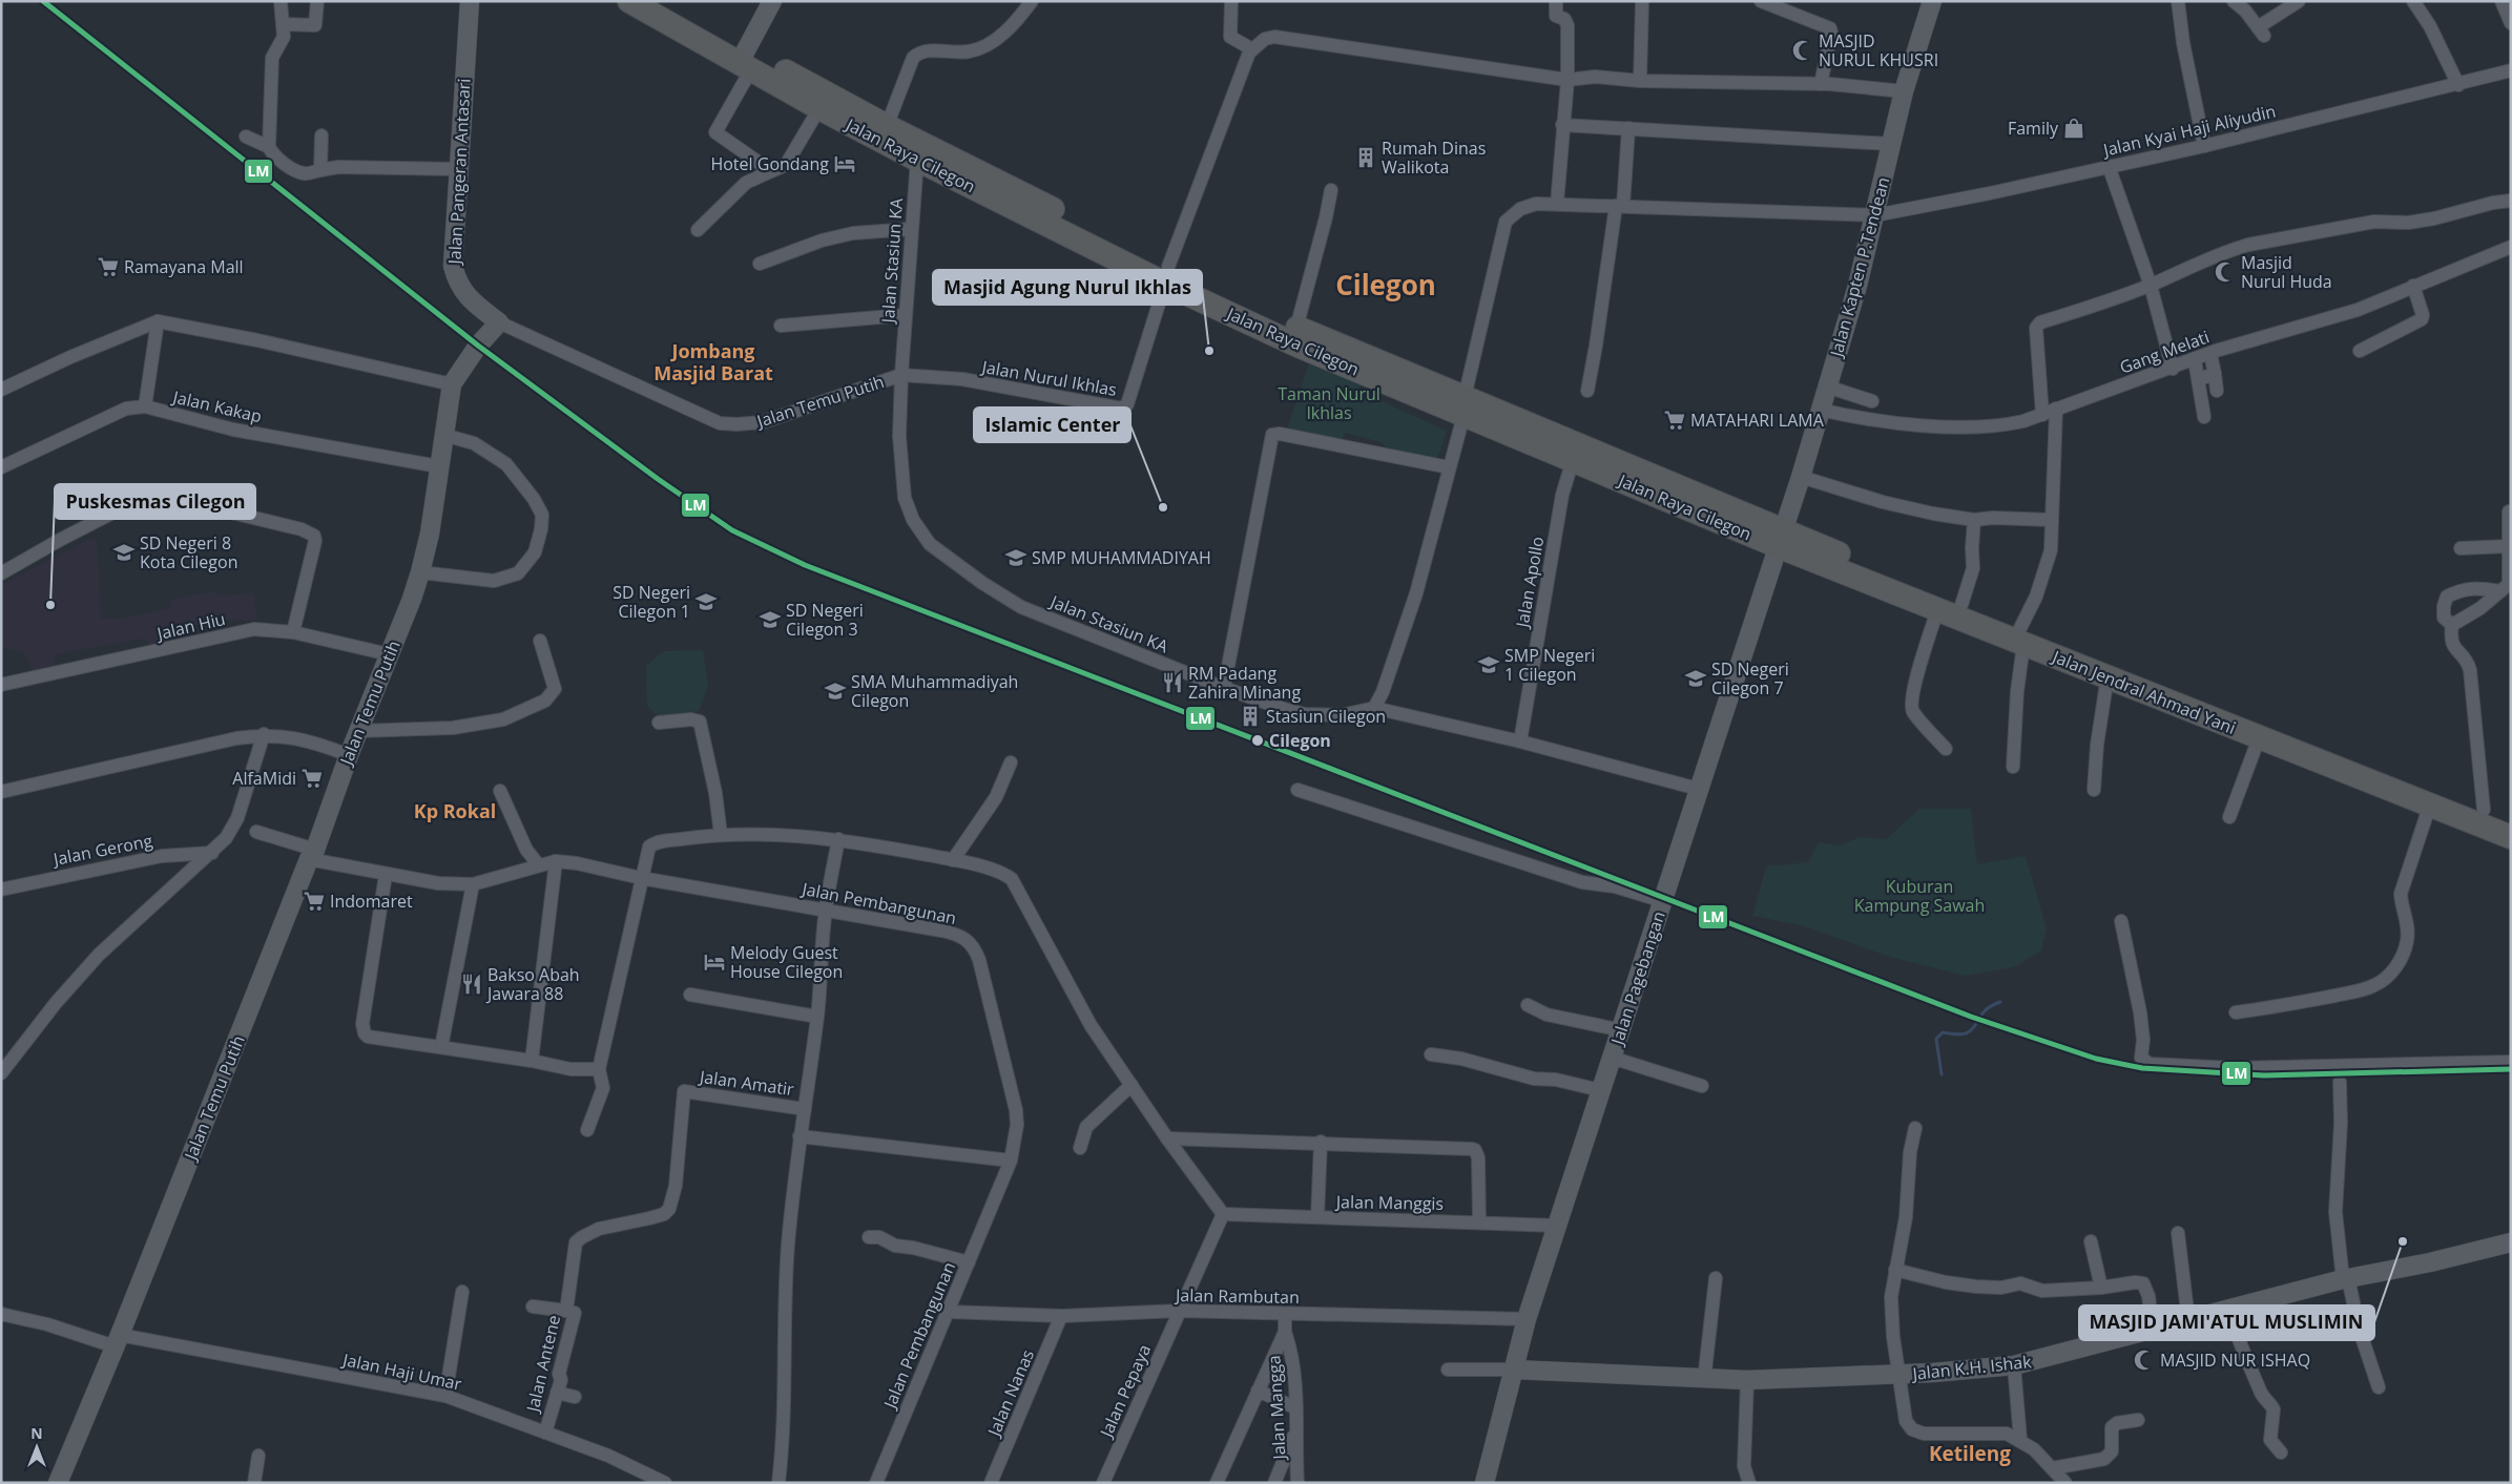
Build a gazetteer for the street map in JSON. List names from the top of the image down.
{
  "streets": {
    "highway": ["Jalan Raya Cilegon", "Jalan Jendral Ahmad Yani"],
    "street": [
      "Jalan Kyai Haji Aliyudin",
      "Jalan Pangeran Antasari",
      "Jalan Stasiun KA",
      "Jalan Kapten P.Tendean",
      "Gang Melati",
      "Jalan Nurul Ikhlas",
      "Jalan Temu Putih",
      "Jalan Kakap",
      "Jalan Apollo",
      "Jalan Hiu",
      "Jalan Gerong",
      "Jalan Pembangunan",
      "Jalan Pagebangan",
      "Jalan Amatir",
      "Jalan Manggis",
      "Jalan Rambutan",
      "Jalan Antene",
      "Jalan K.H. Ishak",
      "Jalan Haji Umar",
      "Jalan Pepaya",
      "Jalan Nanas",
      "Jalan Mangga"
    ]
  },
  "crossings": [
    ["Jalan Kyai Haji Aliyudin", "Jalan Raya Cilegon"],
    ["Jalan Kyai Haji Aliyudin", "Jalan Kapten P.Tendean"],
    ["Jalan Raya Cilegon", "Jalan Stasiun KA"],
    ["Jalan Raya Cilegon", "Jalan Kapten P.Tendean"],
    ["Jalan Raya Cilegon", "Jalan Nurul Ikhlas"],
    ["Jalan Raya Cilegon", "Jalan Apollo"],
    ["Jalan Raya Cilegon", "Jalan Jendral Ahmad Yani"],
    ["Jalan Raya Cilegon", "Jalan Pagebangan"],
    ["Jalan Pangeran Antasari", "Jalan Temu Putih"],
    ["Jalan Stasiun KA", "Jalan Nurul Ikhlas"],
    ["Jalan Stasiun KA", "Jalan Temu Putih"],
    ["Jalan Kapten P.Tendean", "Gang Melati"],
    ["Jalan Kapten P.Tendean", "Jalan Jendral Ahmad Yani"],
    ["Jalan Kapten P.Tendean", "Jalan Pagebangan"],
    ["Jalan Nurul Ikhlas", "Jalan Temu Putih"],
    ["Jalan Temu Putih", "Jalan Kakap"],
    ["Jalan Temu Putih", "Jalan Hiu"],
    ["Jalan Temu Putih", "Jalan Pembangunan"],
    ["Jalan Temu Putih", "Jalan Haji Umar"],
    ["Jalan Jendral Ahmad Yani", "Jalan Pagebangan"],
    ["Jalan Pembangunan", "Jalan Rambutan"],
    ["Jalan Pagebangan", "Jalan Manggis"],
    ["Jalan Pagebangan", "Jalan Rambutan"],
    ["Jalan Pagebangan", "Jalan K.H. Ishak"],
    ["Jalan Amatir", "Jalan Antene"],
    ["Jalan Manggis", "Jalan Pepaya"],
    ["Jalan Rambutan", "Jalan Pepaya"],
    ["Jalan Rambutan", "Jalan Nanas"],
    ["Jalan Antene", "Jalan Haji Umar"]
  ],
  "districts": [
    "Cilegon",
    "Jombang Masjid Barat",
    "Kp Rokal",
    "Ketileng"
  ],
  "parks": ["Taman Nurul Ikhlas", "Kuburan Kampung Sawah"],
  "places": {
    "mosque": ["MASJID NURUL KHUSRI", "Masjid Nurul Huda", "MASJID NUR ISHAQ"],
    "shop": ["Family"],
    "building": ["Rumah Dinas Walikota", "Stasiun Cilegon"],
    "hotel": ["Hotel Gondang", "Melody Guest House Cilegon"],
    "supermarket": [
      "Ramayana Mall",
      "MATAHARI LAMA",
      "AlfaMidi",
      "Indomaret"
    ],
    "other": [
      "Masjid Agung Nurul Ikhlas",
      "Islamic Center",
      "Puskesmas Cilegon",
      "Cilegon",
      "MASJID JAMI'ATUL MUSLIMIN"
    ],
    "school or university": [
      "SD Negeri 8 Kota Cilegon",
      "SMP MUHAMMADIYAH",
      "SD Negeri Cilegon 1",
      "SD Negeri Cilegon 3",
      "SMP Negeri 1 Cilegon",
      "SD Negeri Cilegon 7",
      "SMA Muhammadiyah Cilegon"
    ],
    "restaurant": ["RM Padang Zahira Minang", "Bakso Abah Jawara 88"]
  },
  "lines": ["transit line LM"],
  "north": "top"
}
